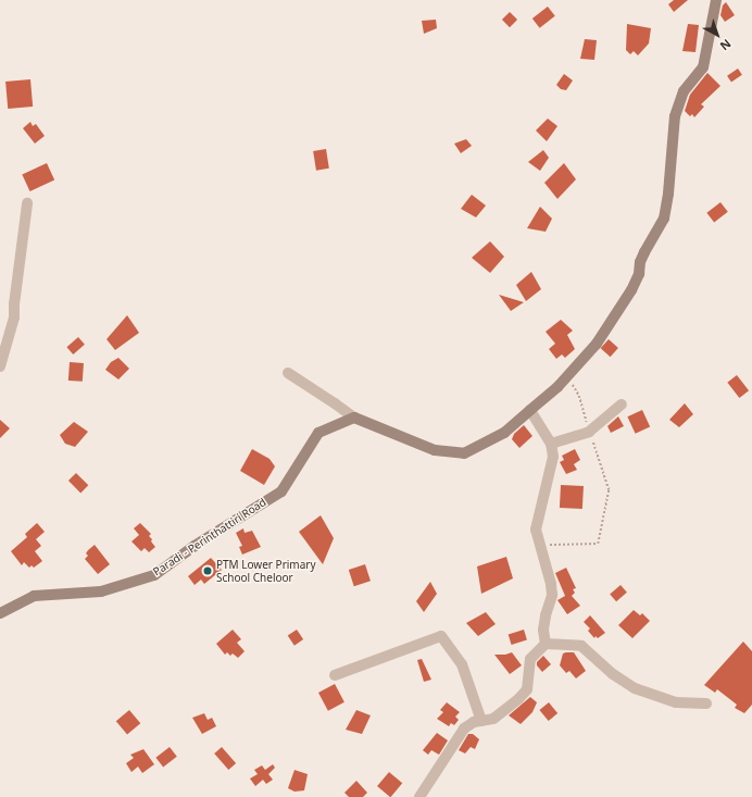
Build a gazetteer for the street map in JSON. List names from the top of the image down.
{
  "streets": {
    "main road": ["Paradi - Perinthattiri Road"]
  },
  "places": ["PTM Lower Primary School Cheloor"],
  "north": "bottom right"
}
